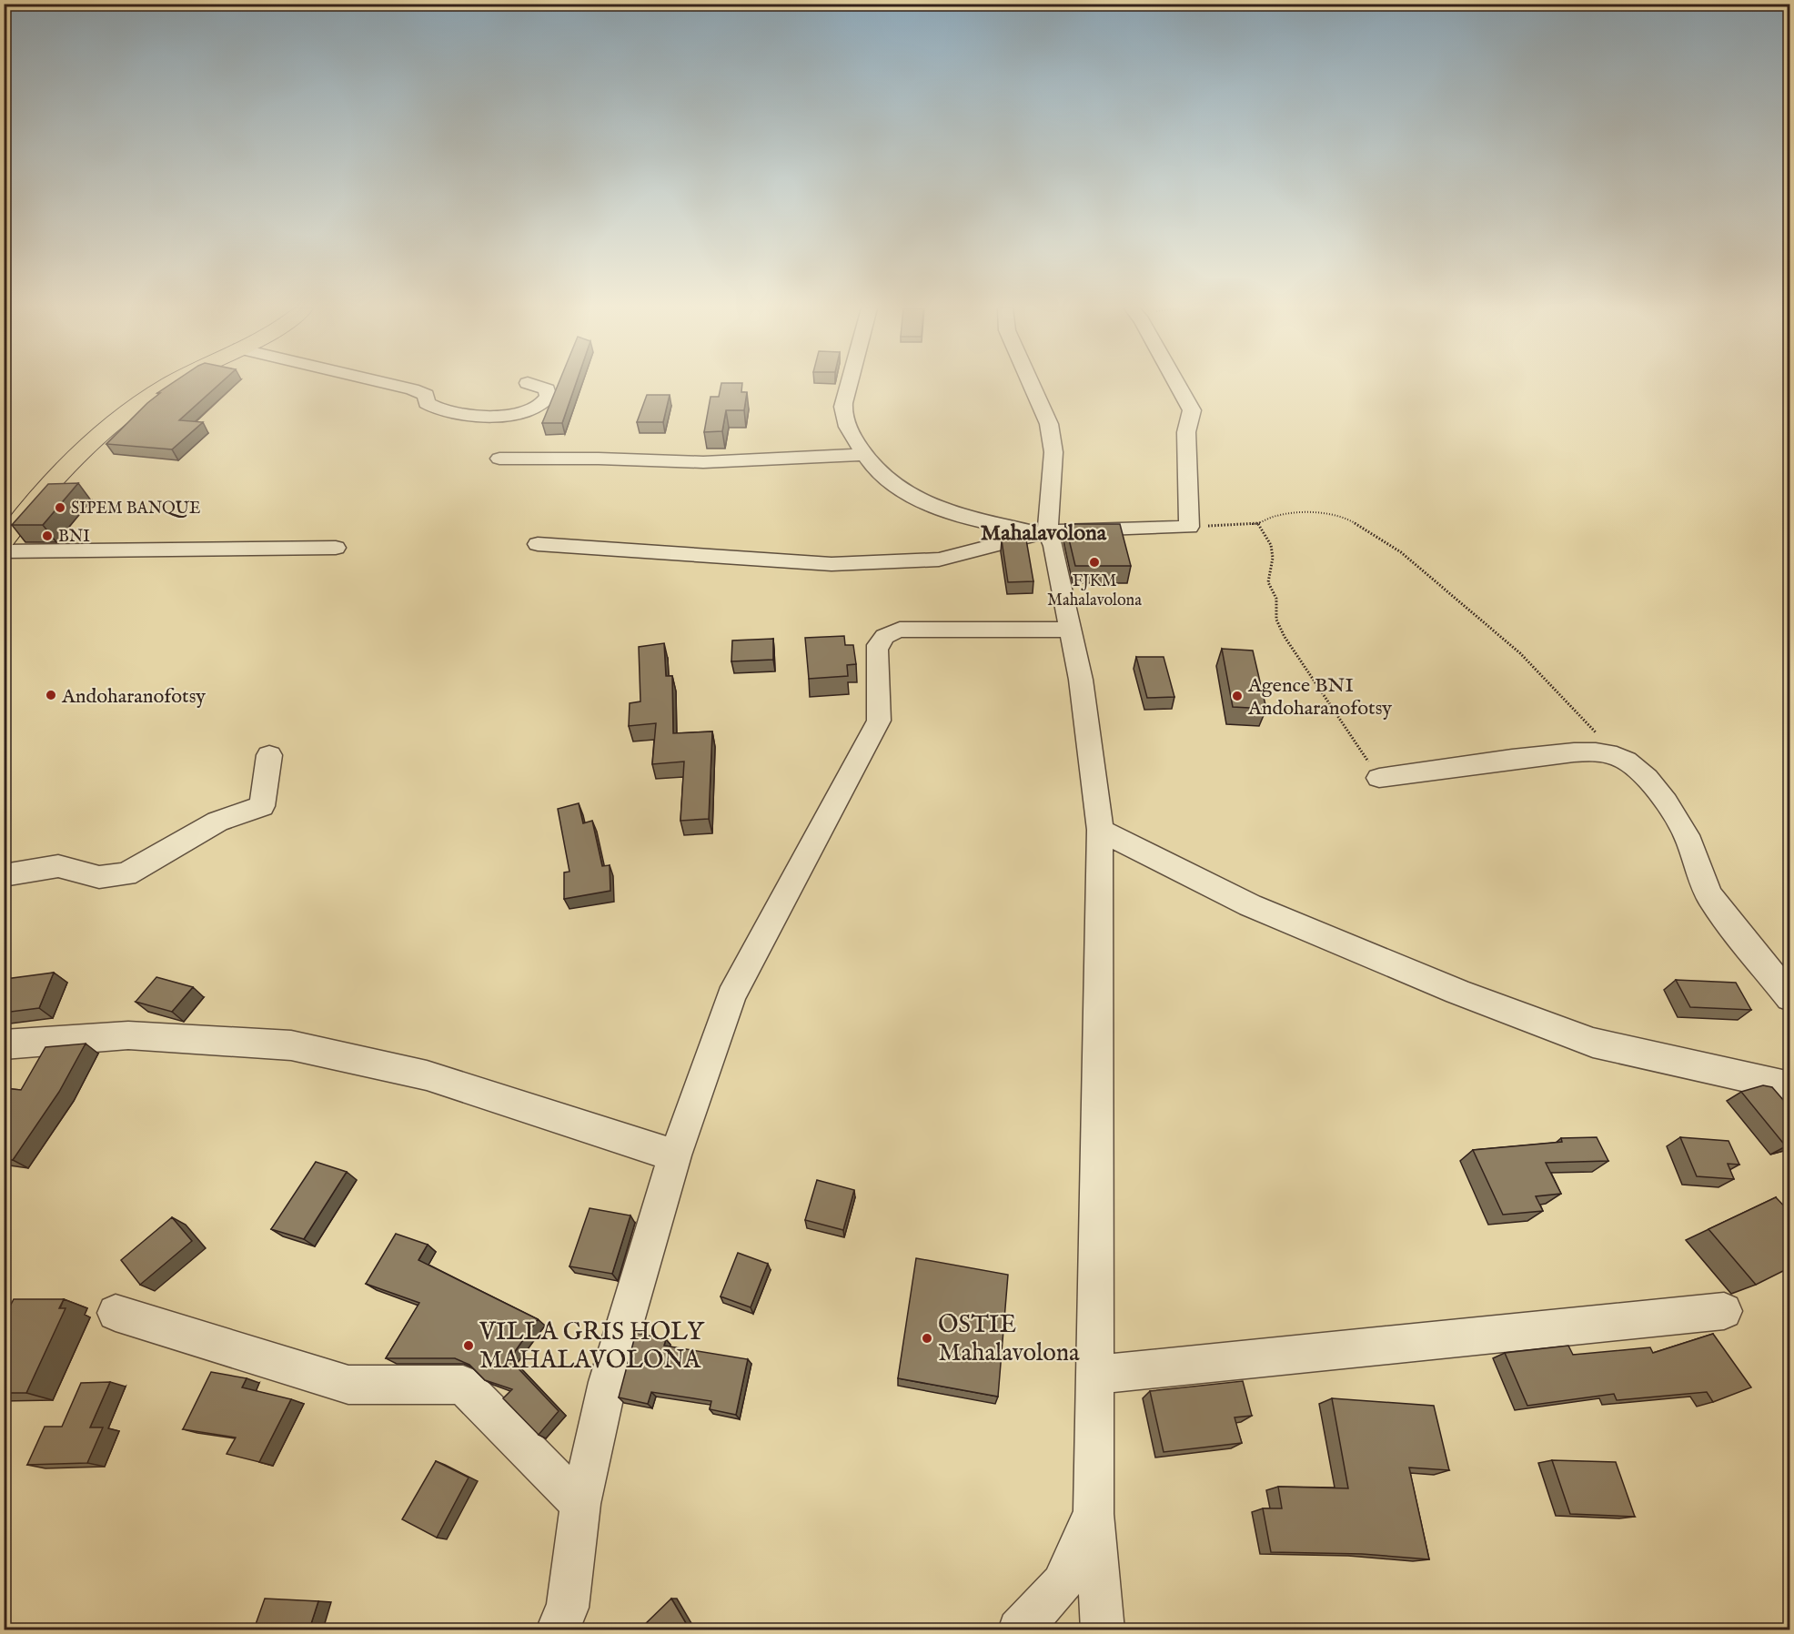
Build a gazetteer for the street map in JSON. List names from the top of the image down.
{
  "districts": ["Mahalavolona"],
  "places": [
    "SIPEM BANQUE",
    "BNI",
    "FJKM Mahalavolona",
    "Andoharanofotsy",
    "Agence BNI Andoharanofotsy",
    "OSTIE Mahalavolona",
    "VILLA GRIS HOLY MAHALAVOLONA"
  ]
}
